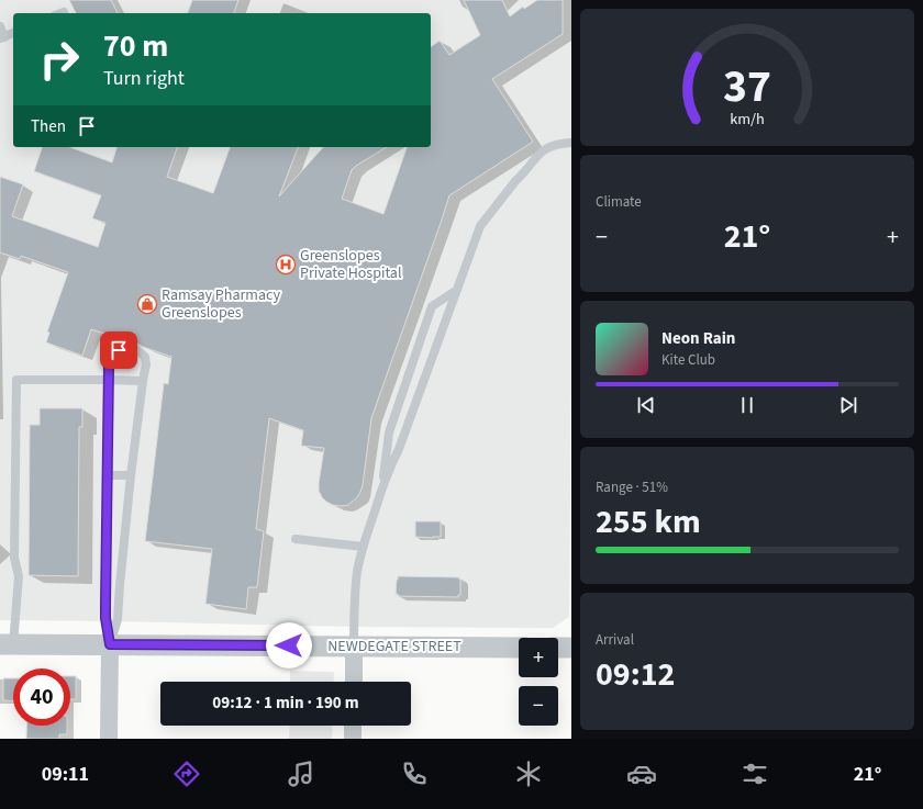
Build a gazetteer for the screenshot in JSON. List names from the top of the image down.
{
  "streets": {
    "street": ["NEWDEGATE STREET"]
  },
  "places": {
    "hospital": ["Greenslopes Private Hospital"],
    "shop": ["Ramsay Pharmacy Greenslopes"]
  },
  "page": {
    "turn": ["70 m", "Turn right"],
    "then": "Then",
    "tile": [
      "Climate",
      ["Range · 51%", "255 km"],
      ["Arrival", "09:12"]
    ],
    "heat": ["−", "21°", "+"],
    "song": ["Neon Rain", "Kite Club"],
    "map_buttons": ["+", "−"],
    "limit": "40",
    "trip": "09:12 · 1 min · 190 m",
    "tabs": ["09:11", "21°"],
    "gauge": ["37", "km/h"]
  }
}
